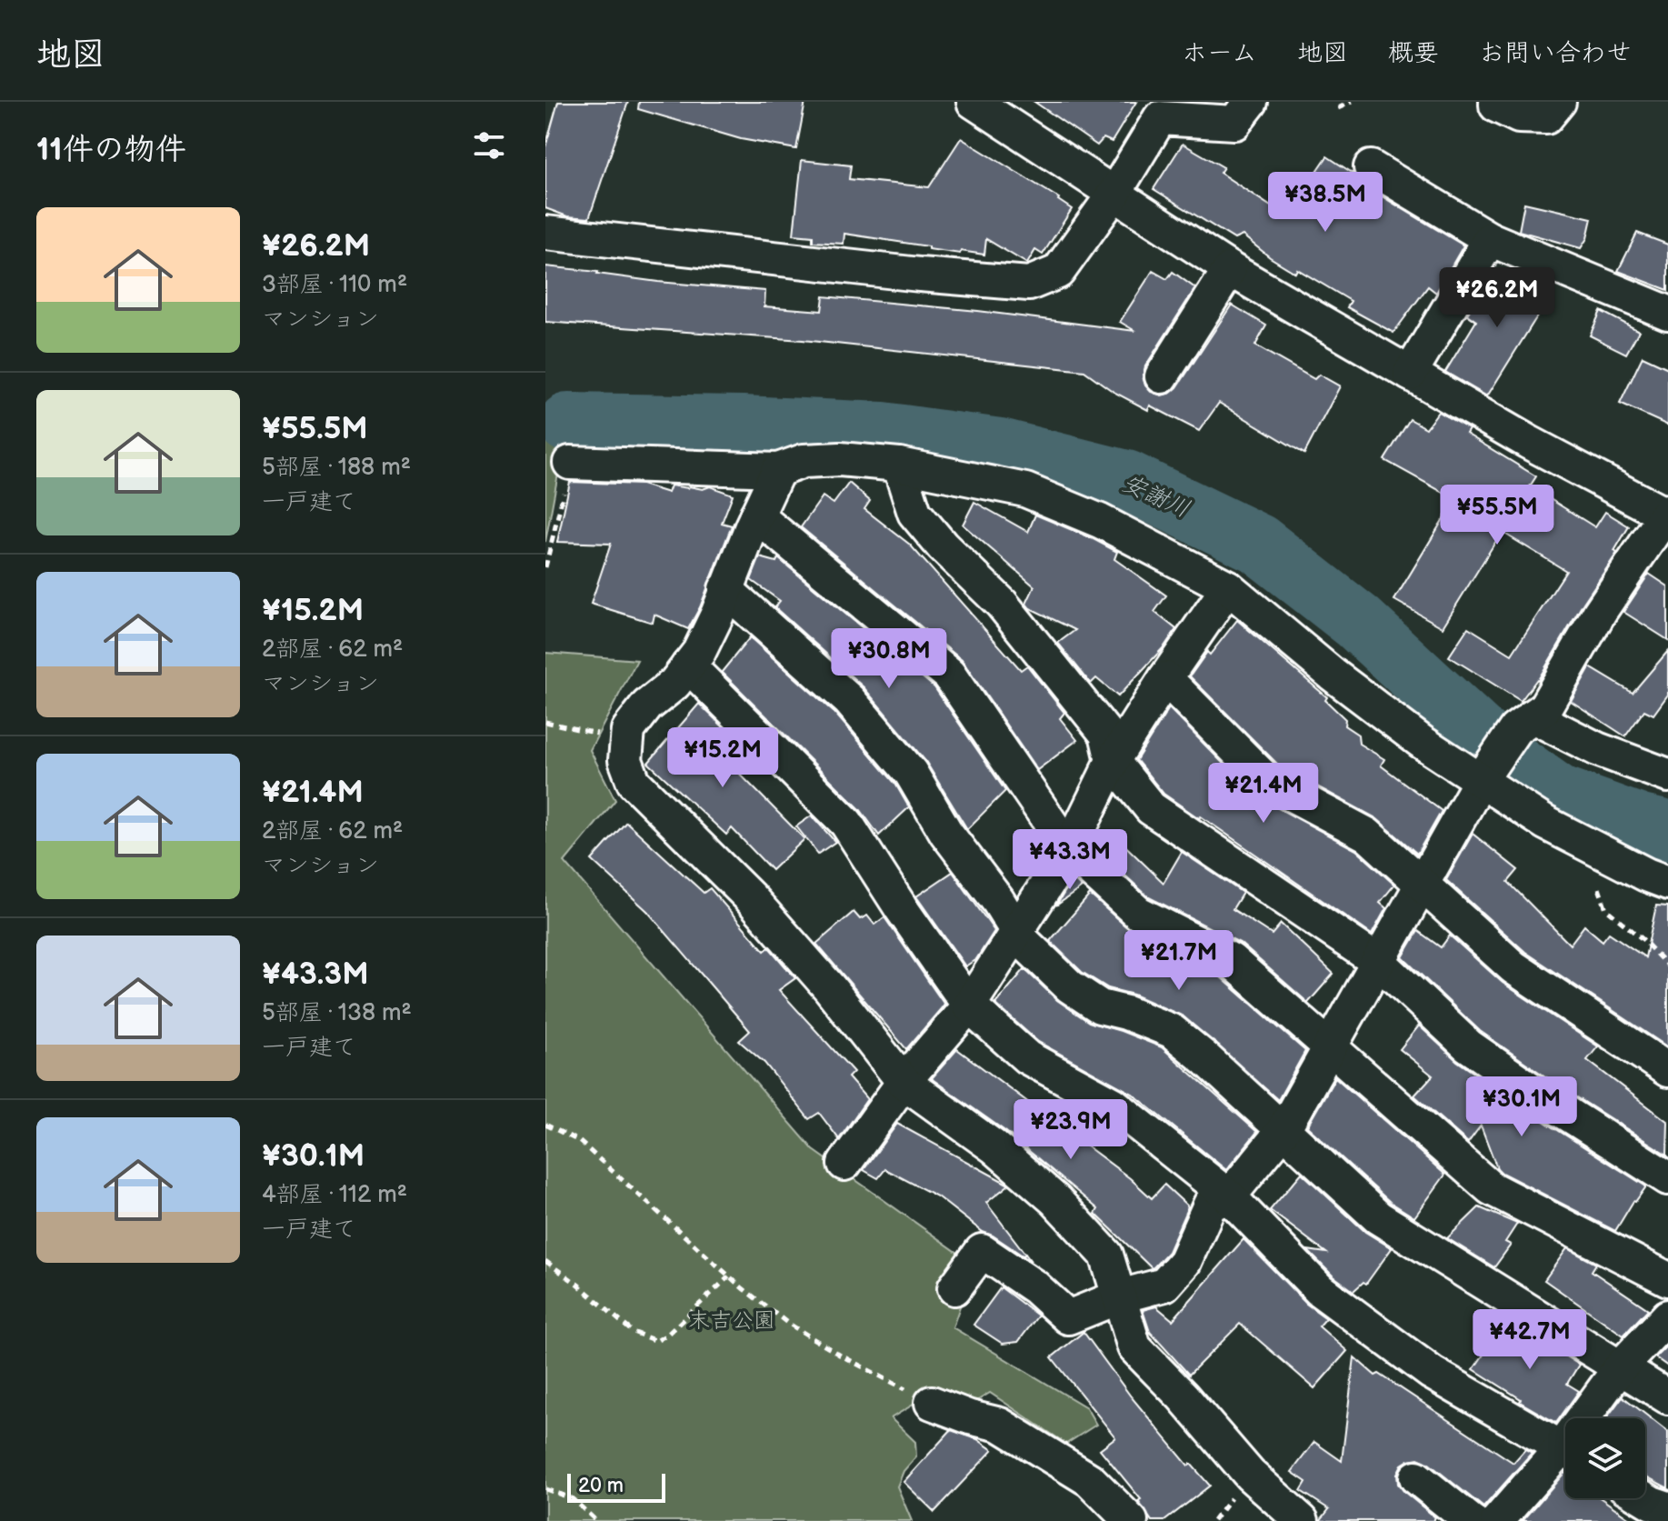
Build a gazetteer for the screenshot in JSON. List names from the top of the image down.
{
  "water": ["安謝川"],
  "parks": ["末吉公園"],
  "scale_bar": "20 m",
  "page": {
    "header": "地図",
    "nav": [
      "ホーム",
      "地図",
      "概要",
      "お問い合わせ"
    ],
    "heading": "11件の物件",
    "price": [
      "¥38.5M",
      "¥26.2M",
      "¥55.5M",
      "¥30.8M",
      "¥15.2M",
      "¥21.4M",
      "¥43.3M",
      "¥21.7M",
      "¥30.1M",
      "¥23.9M",
      "¥42.7M"
    ],
    "list": [
      {
        "name": "¥26.2M",
        "note": "3部屋 · 110 m² · マンション"
      },
      {
        "name": "¥55.5M",
        "note": "5部屋 · 188 m² · 一戸建て"
      },
      {
        "name": "¥15.2M",
        "note": "2部屋 · 62 m² · マンション"
      },
      {
        "name": "¥21.4M",
        "note": "2部屋 · 62 m² · マンション"
      },
      {
        "name": "¥43.3M",
        "note": "5部屋 · 138 m² · 一戸建て"
      },
      {
        "name": "¥30.1M",
        "note": "4部屋 · 112 m² · 一戸建て"
      }
    ],
    "scale": "20 m"
  }
}
